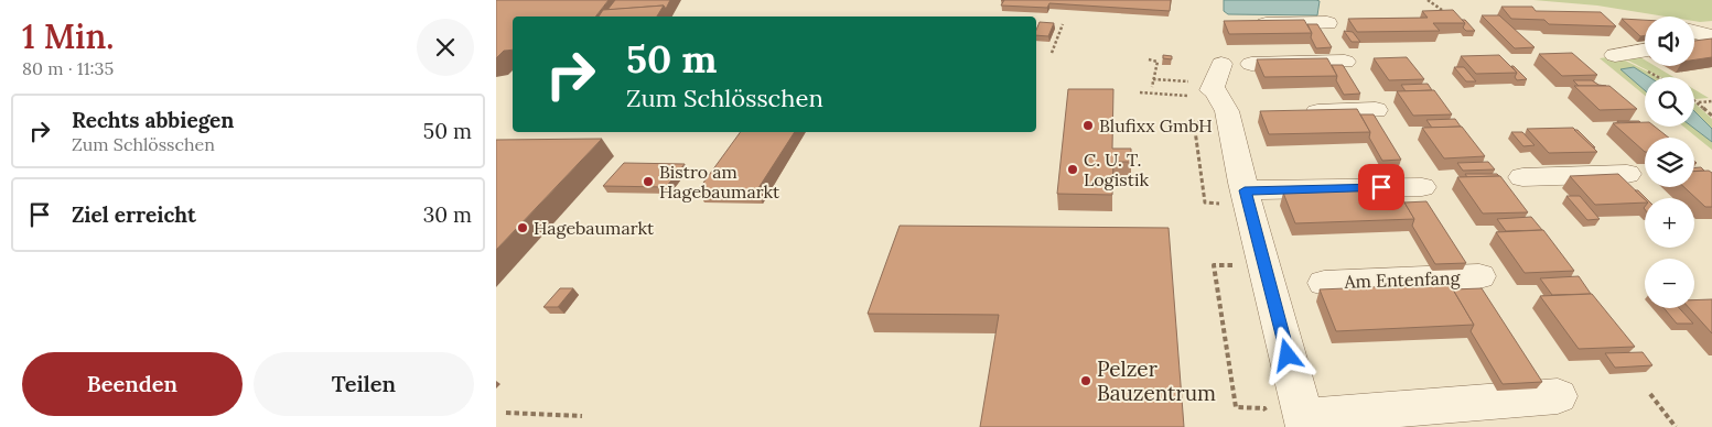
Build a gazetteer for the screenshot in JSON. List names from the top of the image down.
{
  "streets": {
    "street": ["Am Entenfang"]
  },
  "places": [
    "Blufixx GmbH",
    "C. U. T. Logistik",
    "Bistro am Hagebaumarkt",
    "Hagebaumarkt",
    "Pelzer Bauzentrum"
  ],
  "page": {
    "heading": ["1 Min.", "80 m · 11:35"],
    "map_buttons": ["+", "−"],
    "turn": ["50 m", "Zum Schlösschen"],
    "list": [
      {
        "name": "Rechts abbiegen",
        "note": "Zum Schlösschen",
        "value": "50 m"
      },
      {
        "name": "Ziel erreicht",
        "value": "30 m"
      }
    ],
    "buttons": ["Beenden", "Teilen"]
  }
}
